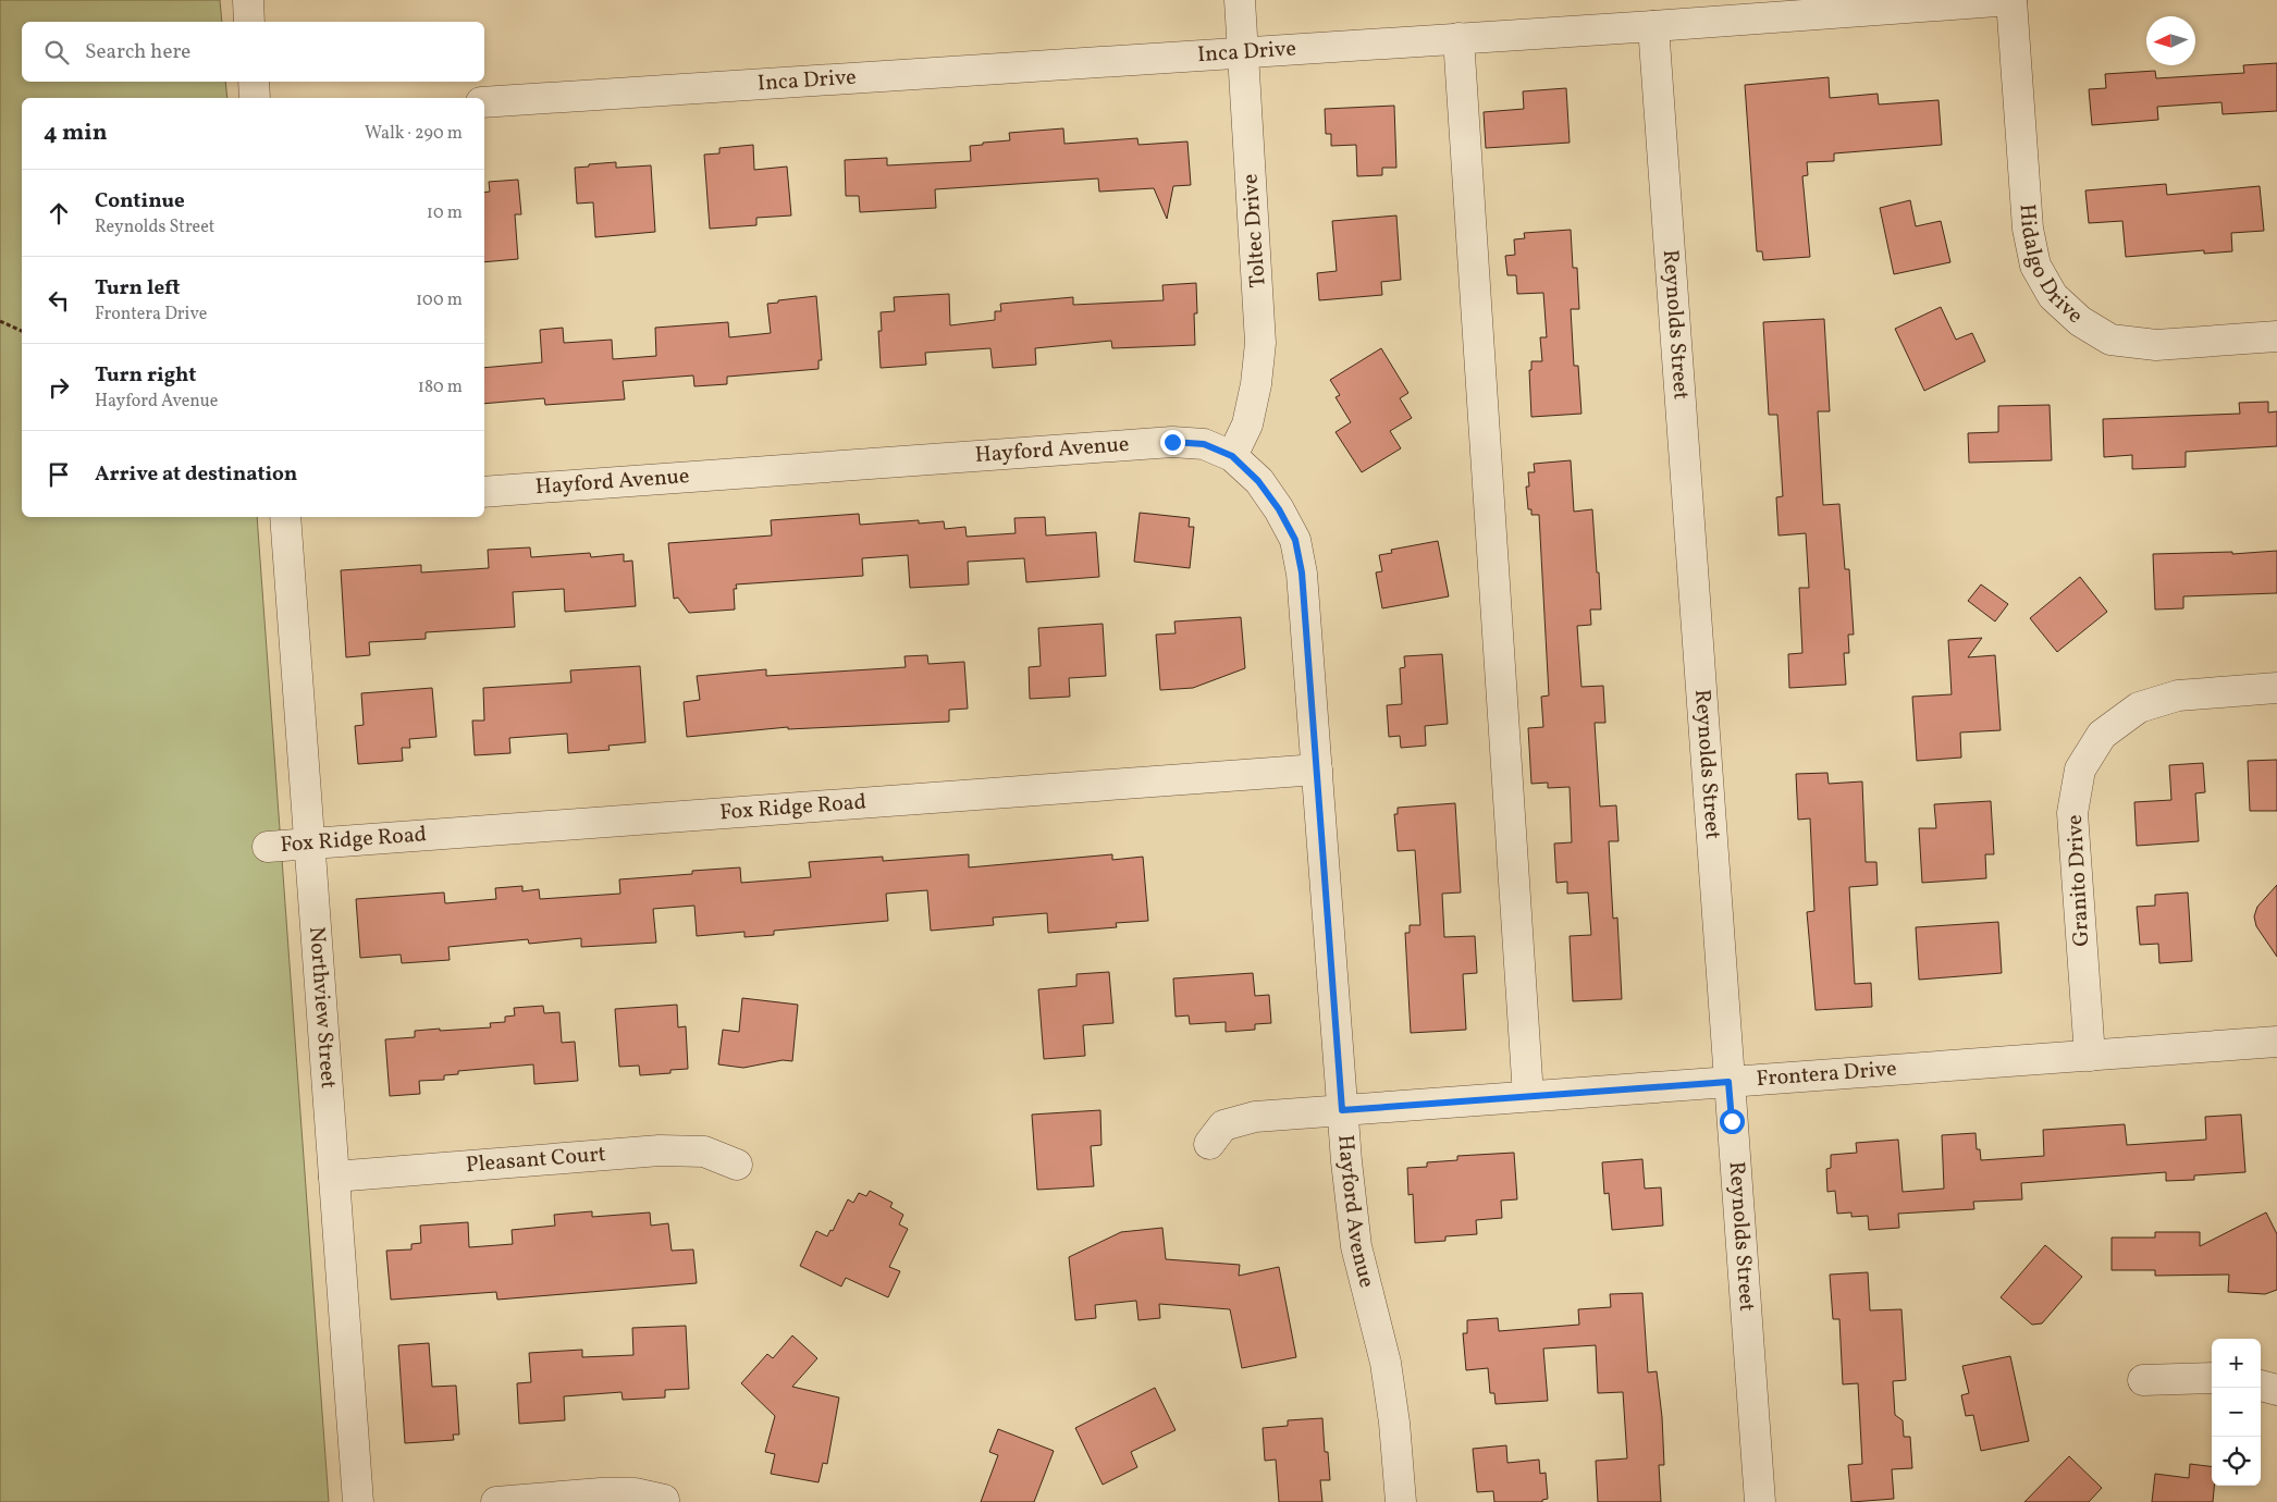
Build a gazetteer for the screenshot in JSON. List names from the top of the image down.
{
  "streets": {
    "street": [
      "Inca Drive",
      "Toltec Drive",
      "Hidalgo Drive",
      "Reynolds Street",
      "Hayford Avenue",
      "Fox Ridge Road",
      "Granito Drive",
      "Northview Street",
      "Frontera Drive",
      "Pleasant Court"
    ]
  },
  "crossings": [
    ["Inca Drive", "Toltec Drive"],
    ["Inca Drive", "Hidalgo Drive"],
    ["Inca Drive", "Reynolds Street"],
    ["Toltec Drive", "Hayford Avenue"],
    ["Reynolds Street", "Frontera Drive"],
    ["Hayford Avenue", "Fox Ridge Road"],
    ["Hayford Avenue", "Frontera Drive"],
    ["Fox Ridge Road", "Northview Street"],
    ["Granito Drive", "Frontera Drive"],
    ["Northview Street", "Pleasant Court"]
  ],
  "north": "left",
  "page": {
    "search": "Search here",
    "heading": ["4 min", "Walk · 290 m"],
    "list": [
      ["Continue", "Reynolds Street", "10 m"],
      ["Turn left", "Frontera Drive", "100 m"],
      ["Turn right", "Hayford Avenue", "180 m"],
      "Arrive at destination"
    ],
    "map_buttons": ["+", "−"]
  }
}
